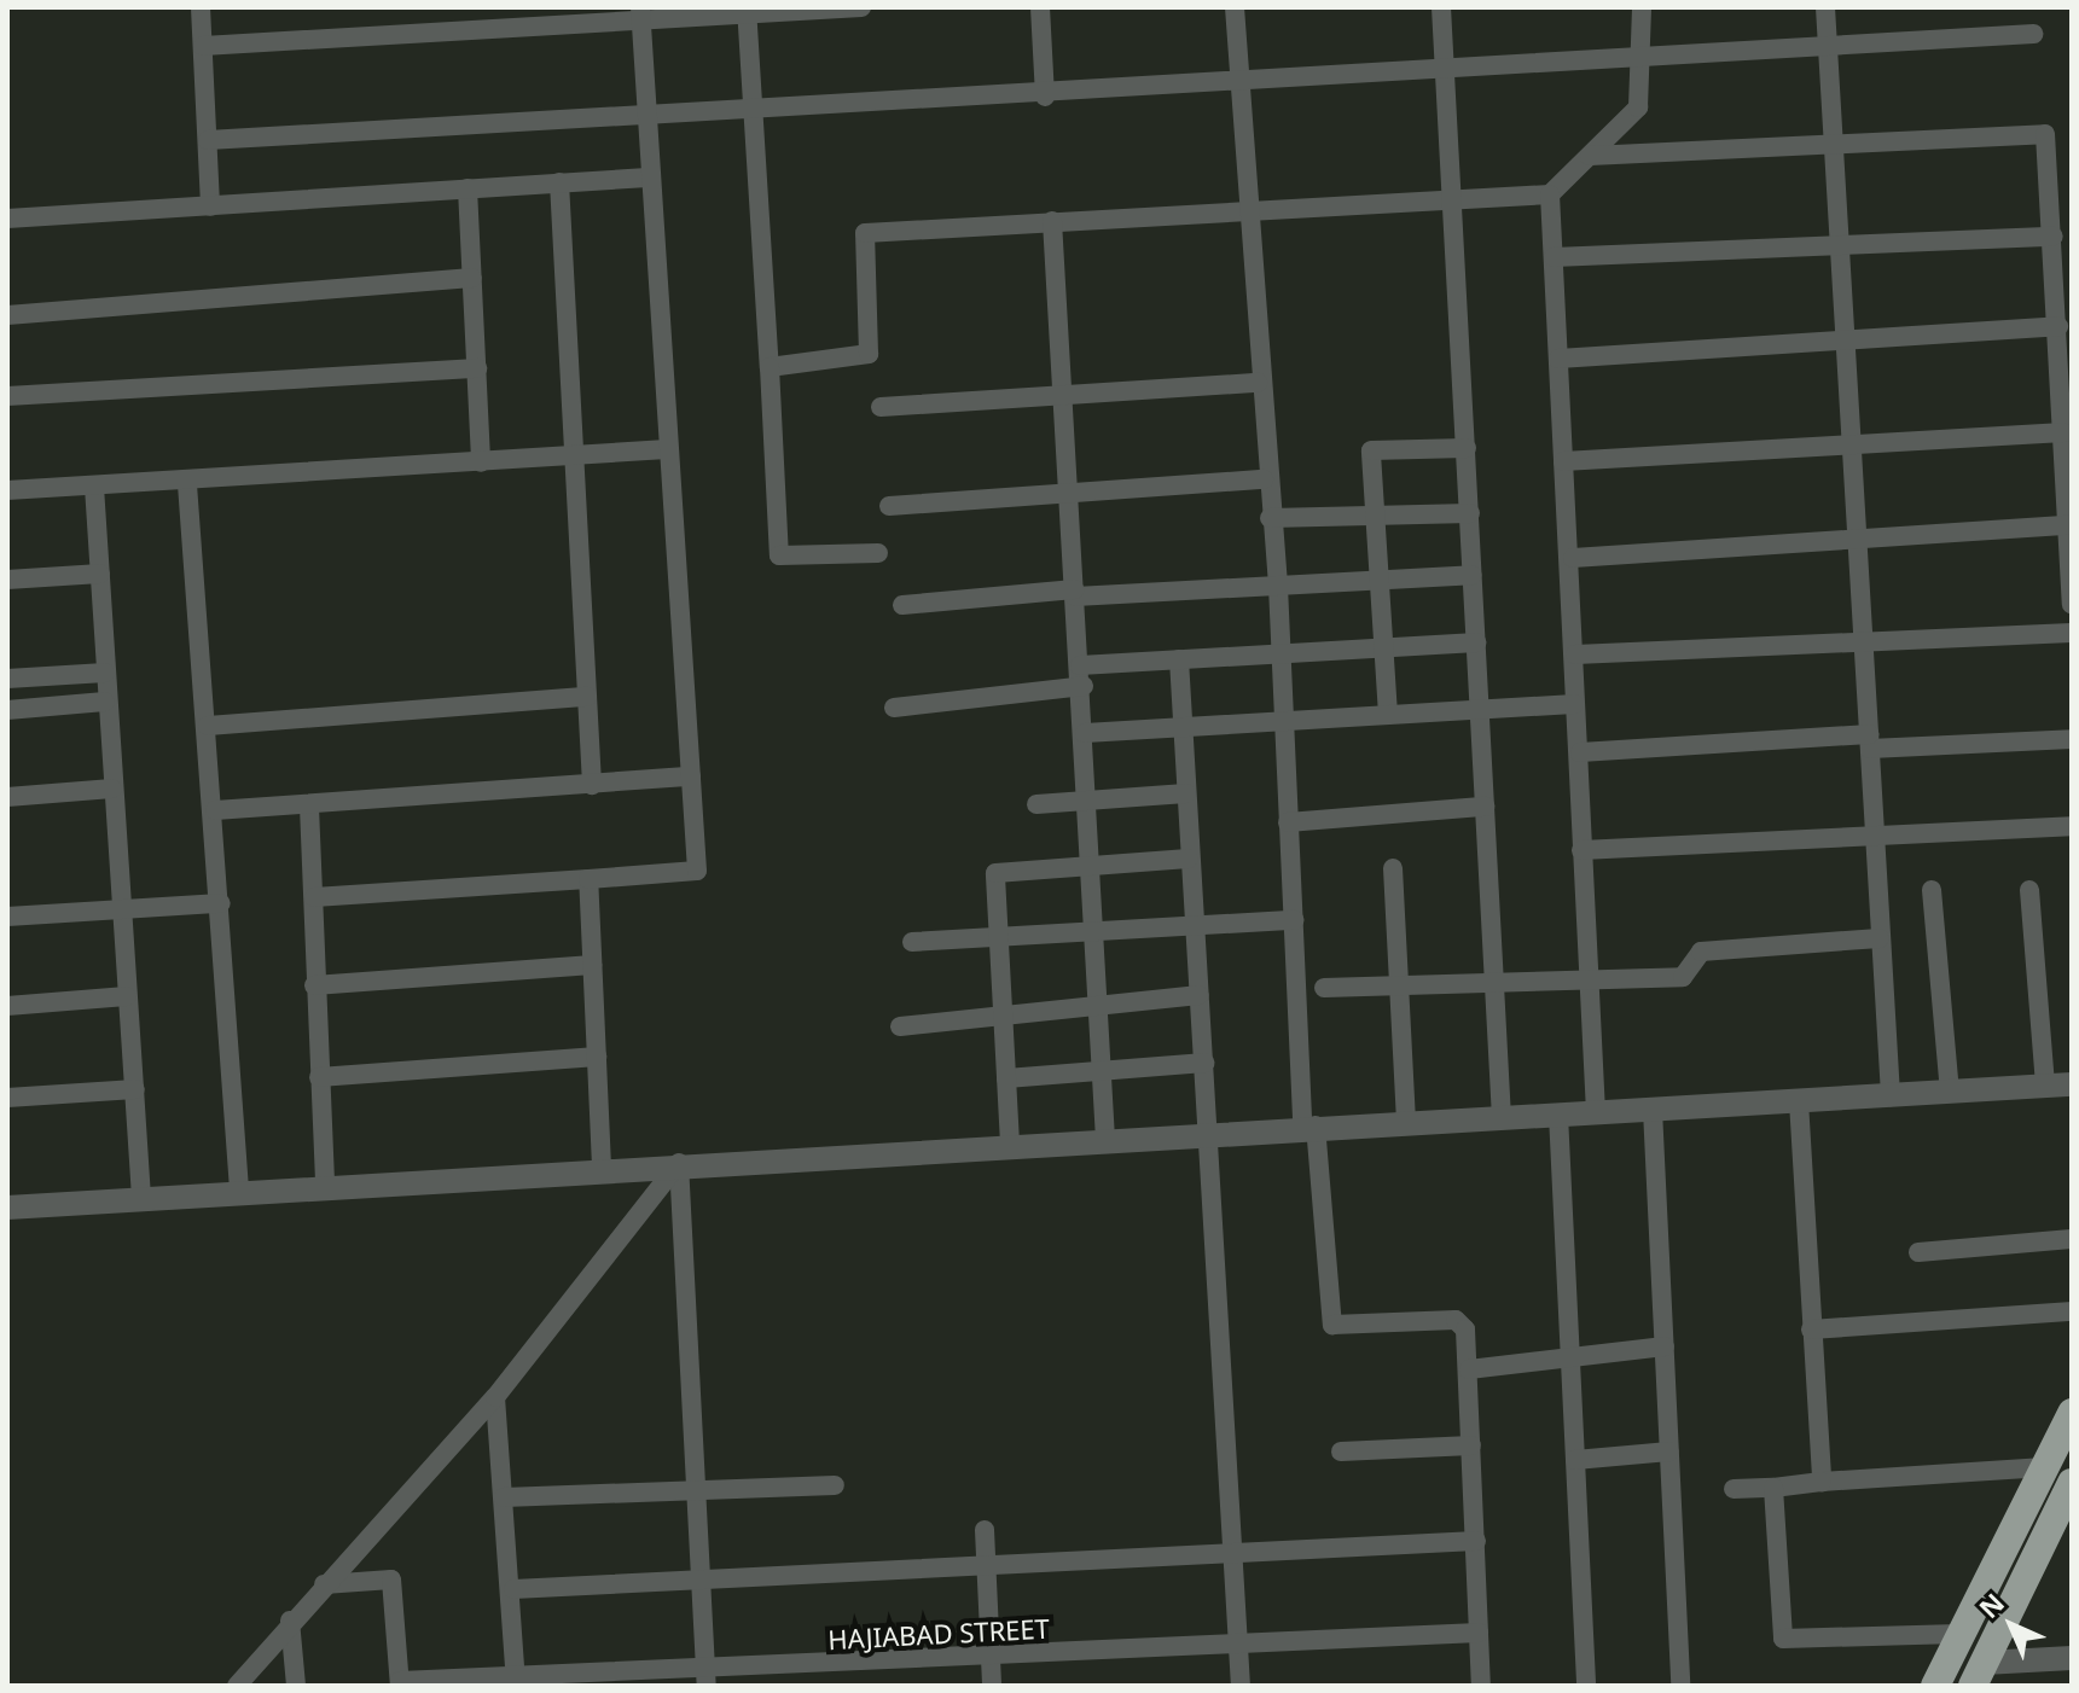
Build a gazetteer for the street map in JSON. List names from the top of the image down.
{
  "streets": {
    "street": ["HAJIABAD STREET"]
  },
  "north": "top left"
}
